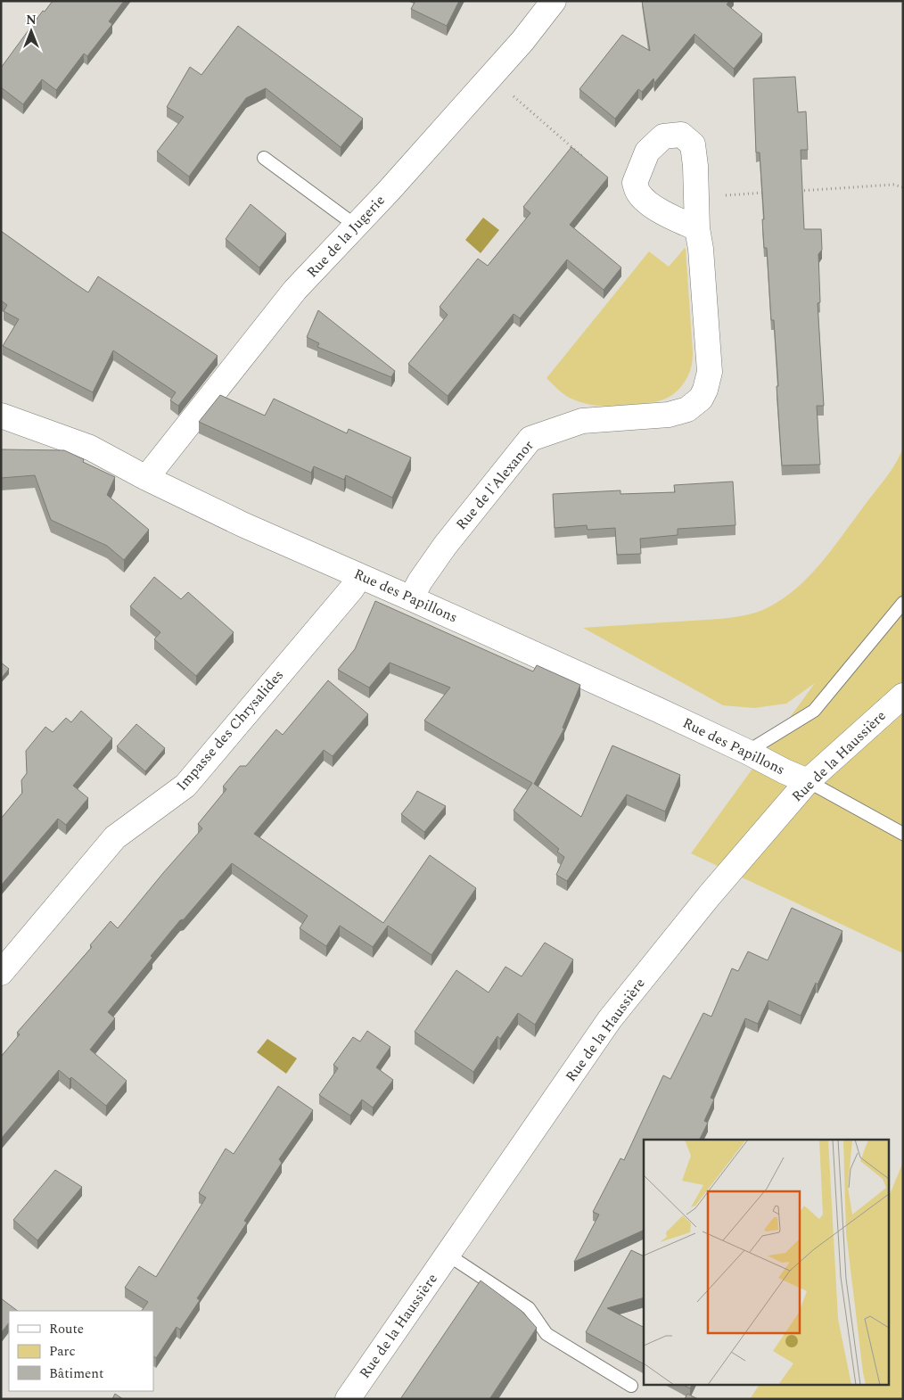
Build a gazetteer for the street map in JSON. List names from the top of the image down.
{
  "streets": {
    "street": [
      "Rue de la Jugerie",
      "Rue de l'Alexanor",
      "Rue des Papillons",
      "Impasse des Chrysalides",
      "Rue de la Haussière"
    ]
  },
  "crossings": [
    ["Rue de la Jugerie", "Rue des Papillons"],
    ["Rue de l'Alexanor", "Rue des Papillons"],
    ["Rue des Papillons", "Impasse des Chrysalides"],
    ["Rue des Papillons", "Rue de la Haussière"]
  ],
  "legend": ["Route", "Parc", "Bâtiment"],
  "north": "top"
}
